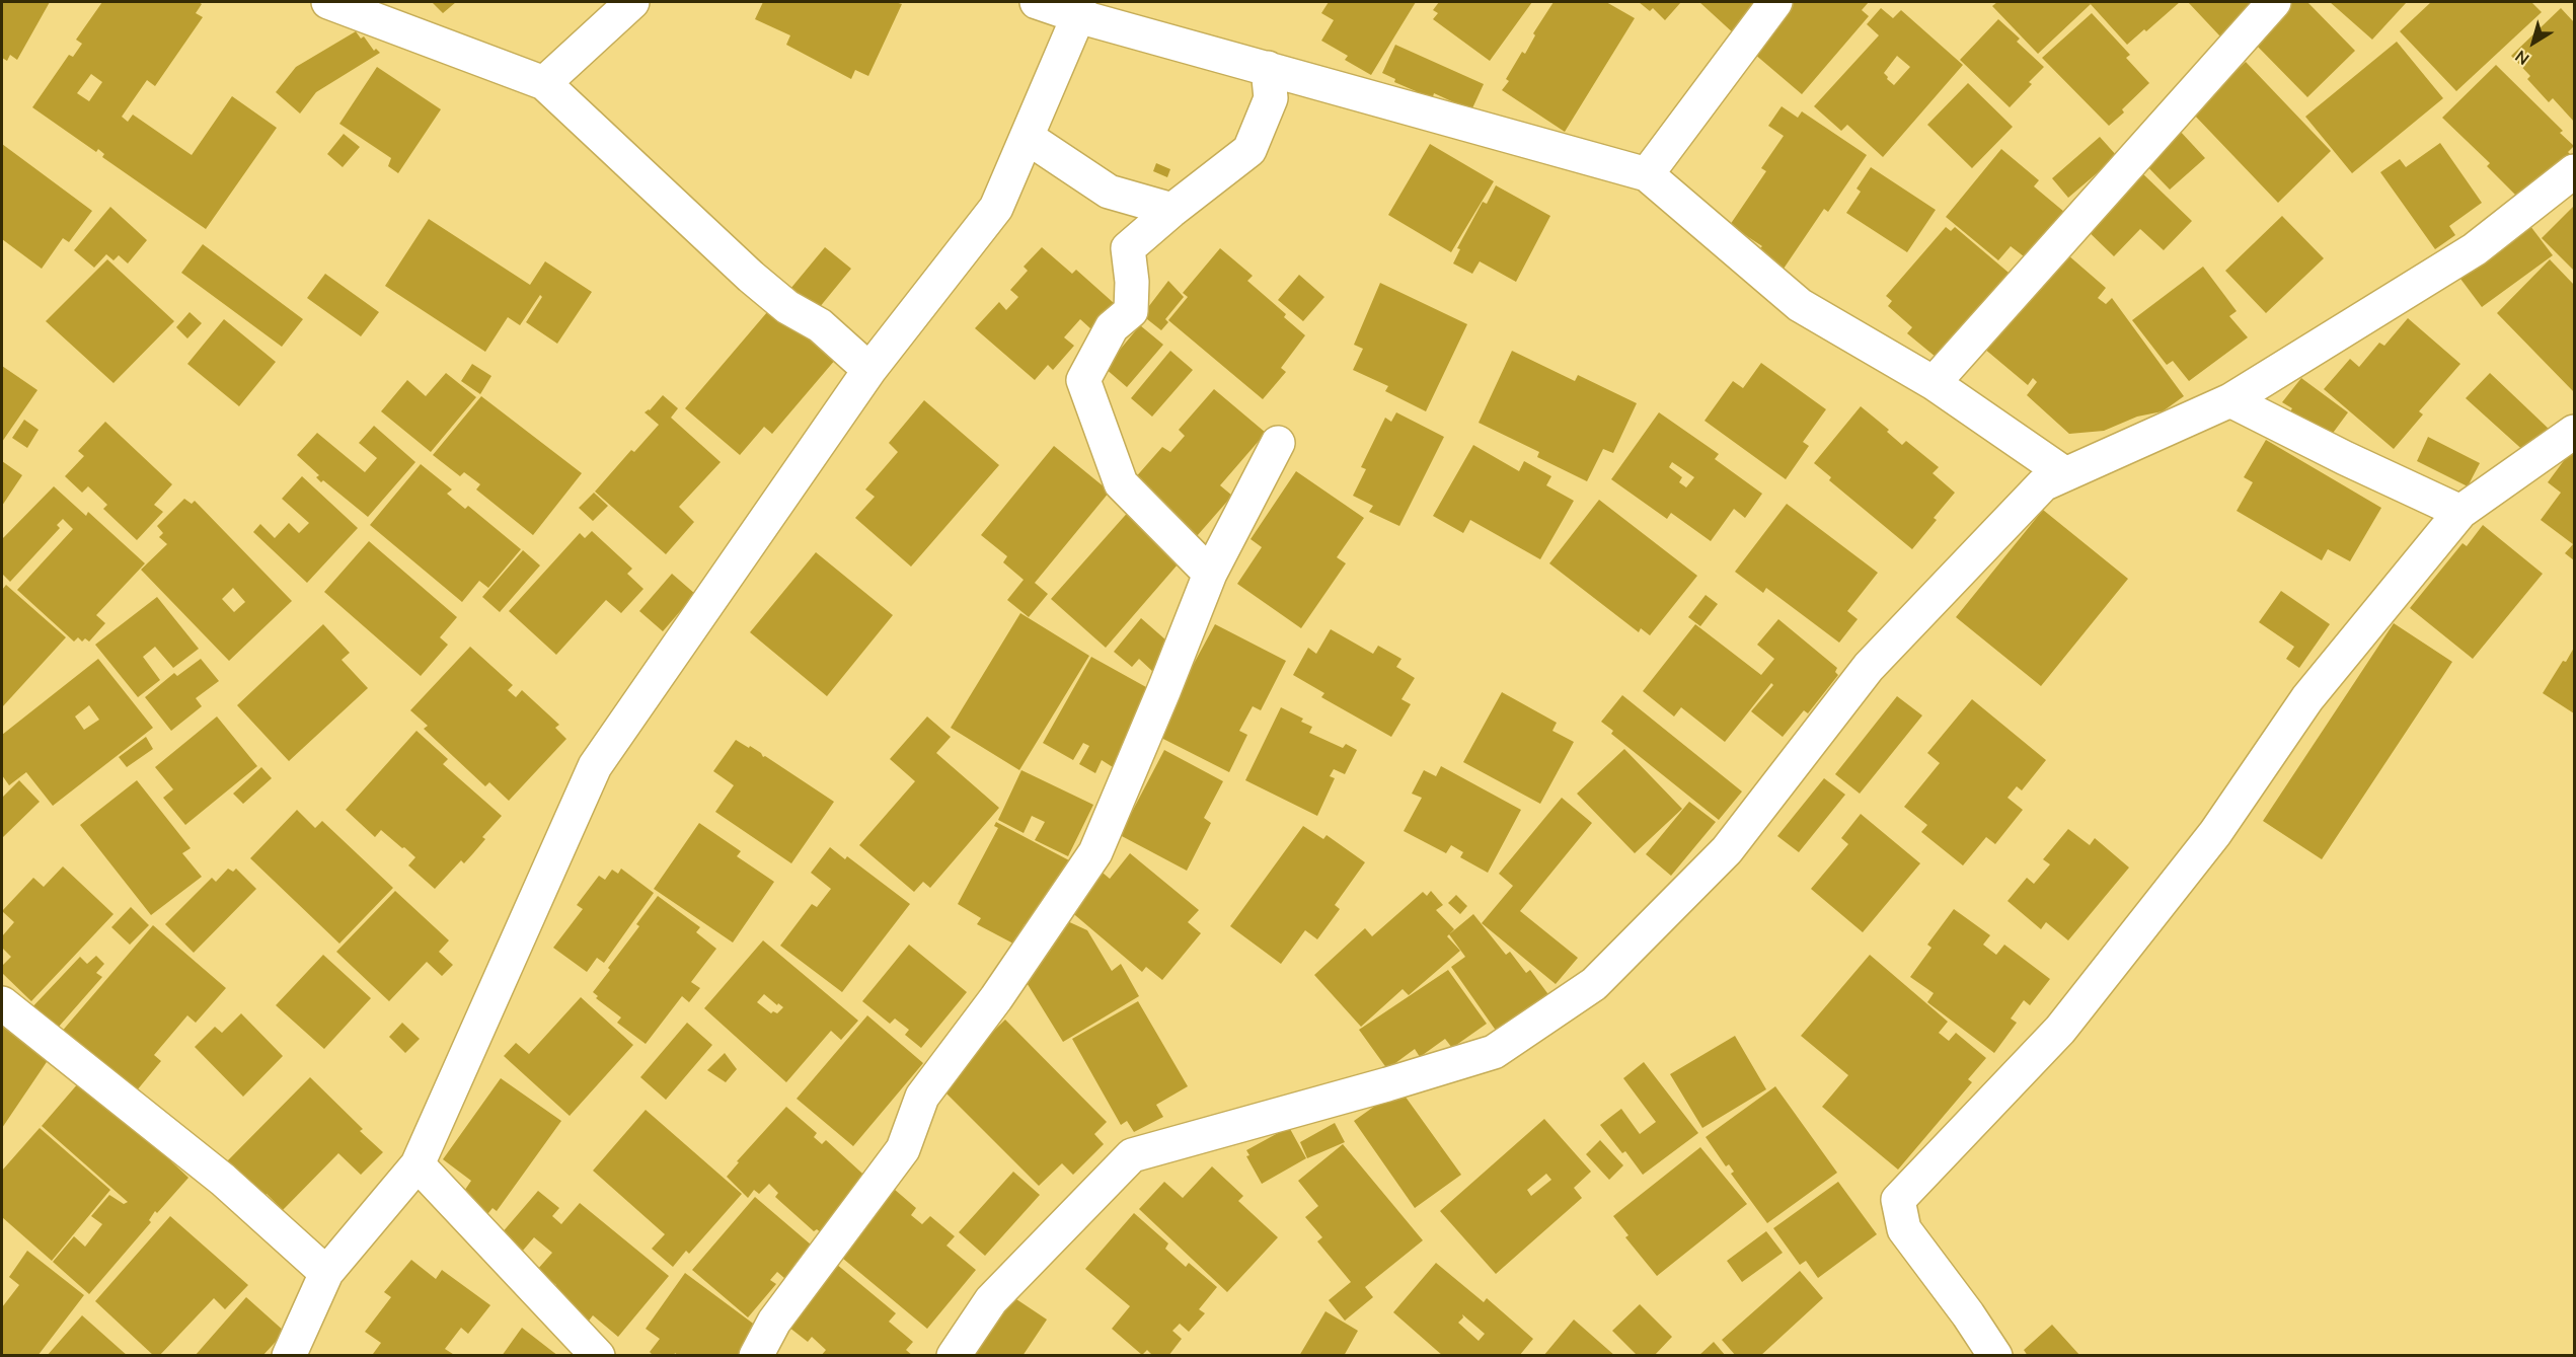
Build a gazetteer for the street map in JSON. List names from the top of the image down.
{
  "north": "bottom left"
}
